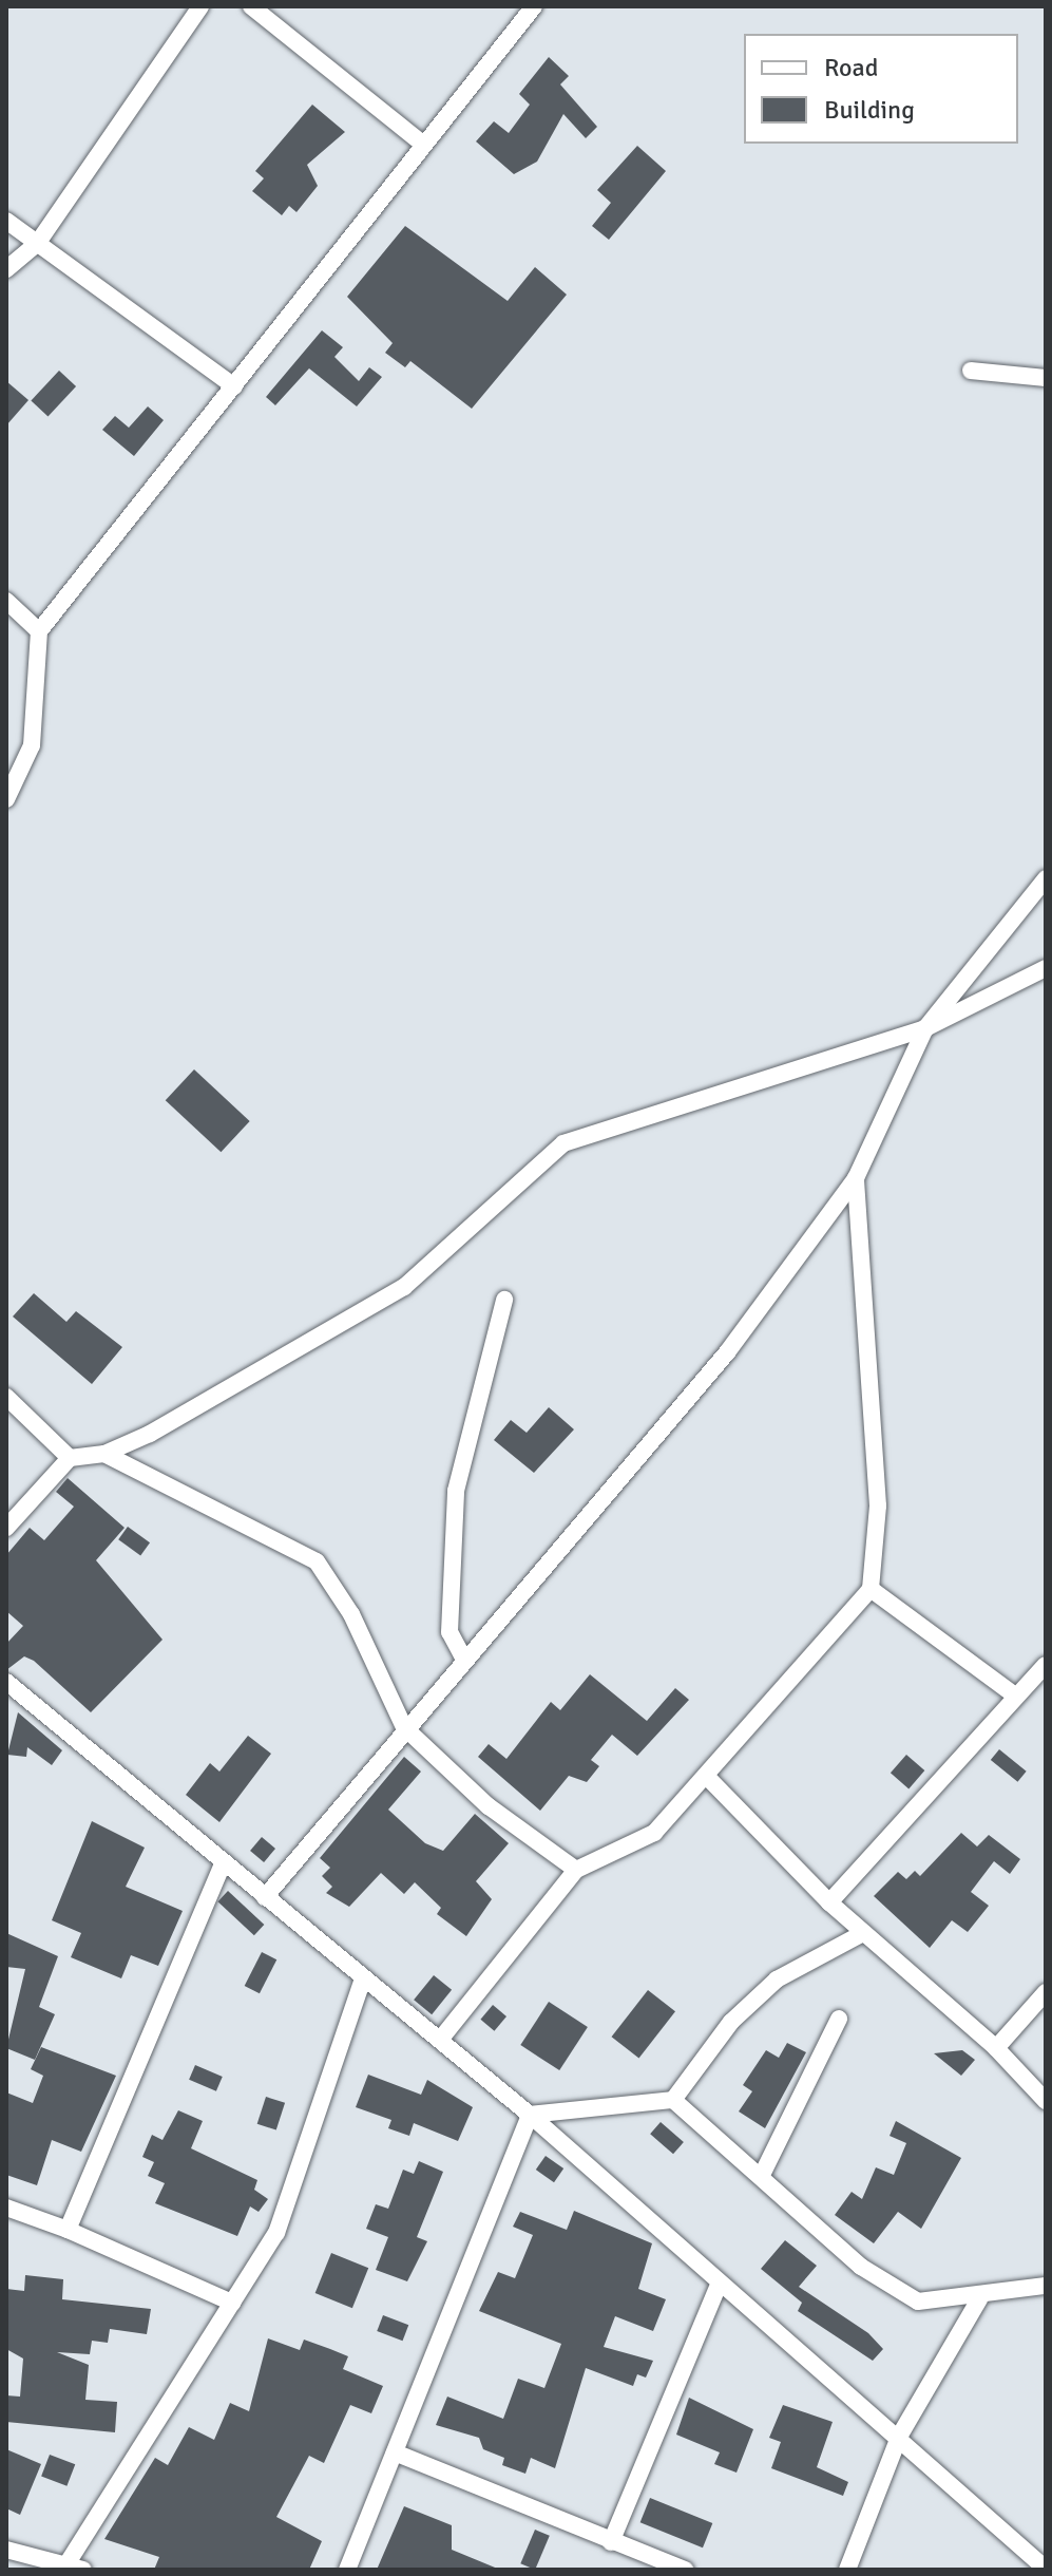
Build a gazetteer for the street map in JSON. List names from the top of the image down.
{
  "legend": ["Road", "Building"]
}
